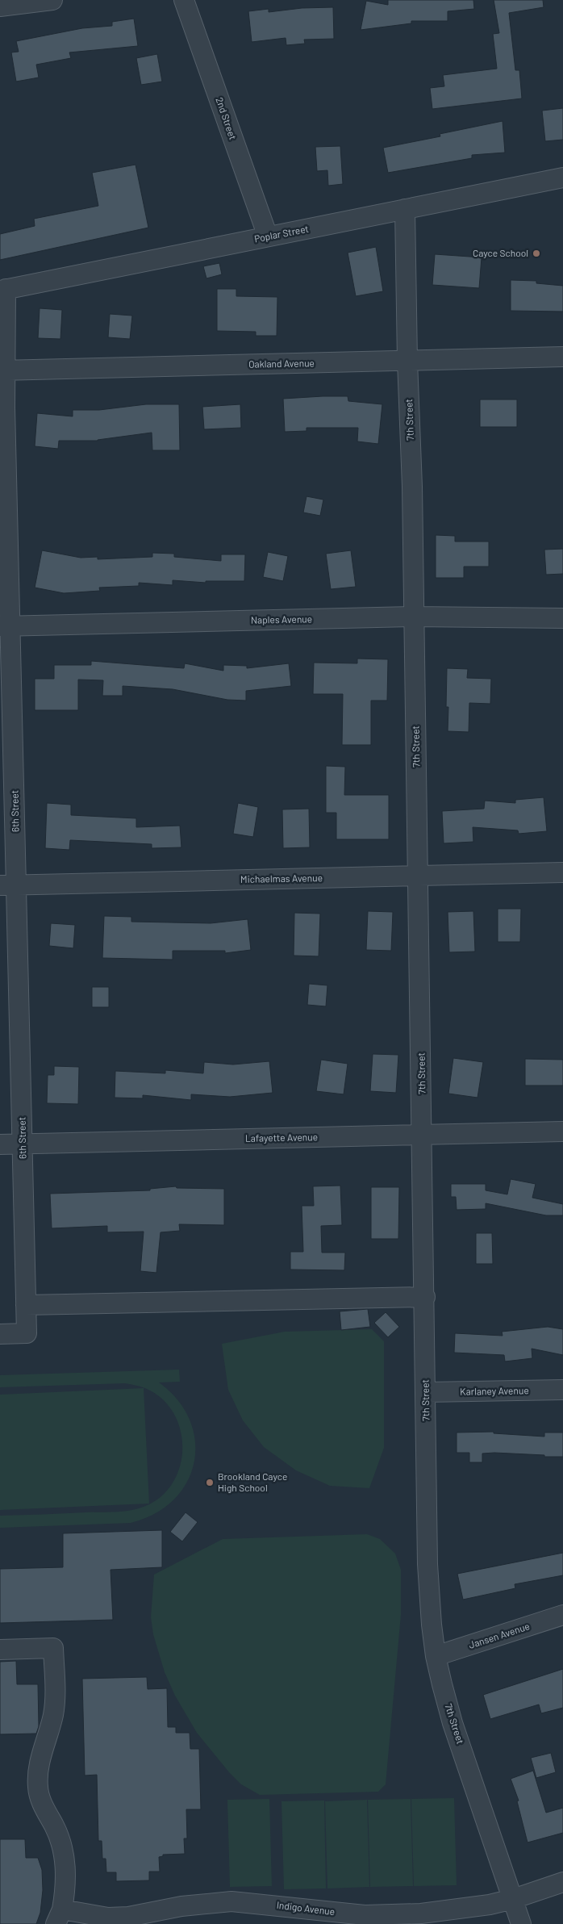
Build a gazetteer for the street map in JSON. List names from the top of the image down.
{
  "streets": {
    "street": [
      "2nd Street",
      "Poplar Street",
      "Oakland Avenue",
      "7th Street",
      "Naples Avenue",
      "6th Street",
      "Michaelmas Avenue",
      "Lafayette Avenue",
      "Karlaney Avenue",
      "Jansen Avenue",
      "Indigo Avenue"
    ]
  },
  "crossings": [
    ["2nd Street", "Poplar Street"],
    ["Poplar Street", "7th Street"],
    ["Poplar Street", "6th Street"],
    ["Oakland Avenue", "7th Street"],
    ["Oakland Avenue", "6th Street"],
    ["7th Street", "Naples Avenue"],
    ["7th Street", "Michaelmas Avenue"],
    ["7th Street", "Lafayette Avenue"],
    ["7th Street", "Karlaney Avenue"],
    ["7th Street", "Jansen Avenue"],
    ["7th Street", "Indigo Avenue"],
    ["Naples Avenue", "6th Street"],
    ["6th Street", "Michaelmas Avenue"],
    ["6th Street", "Lafayette Avenue"]
  ],
  "places": ["Cayce School", "Brookland Cayce High School"]
}
